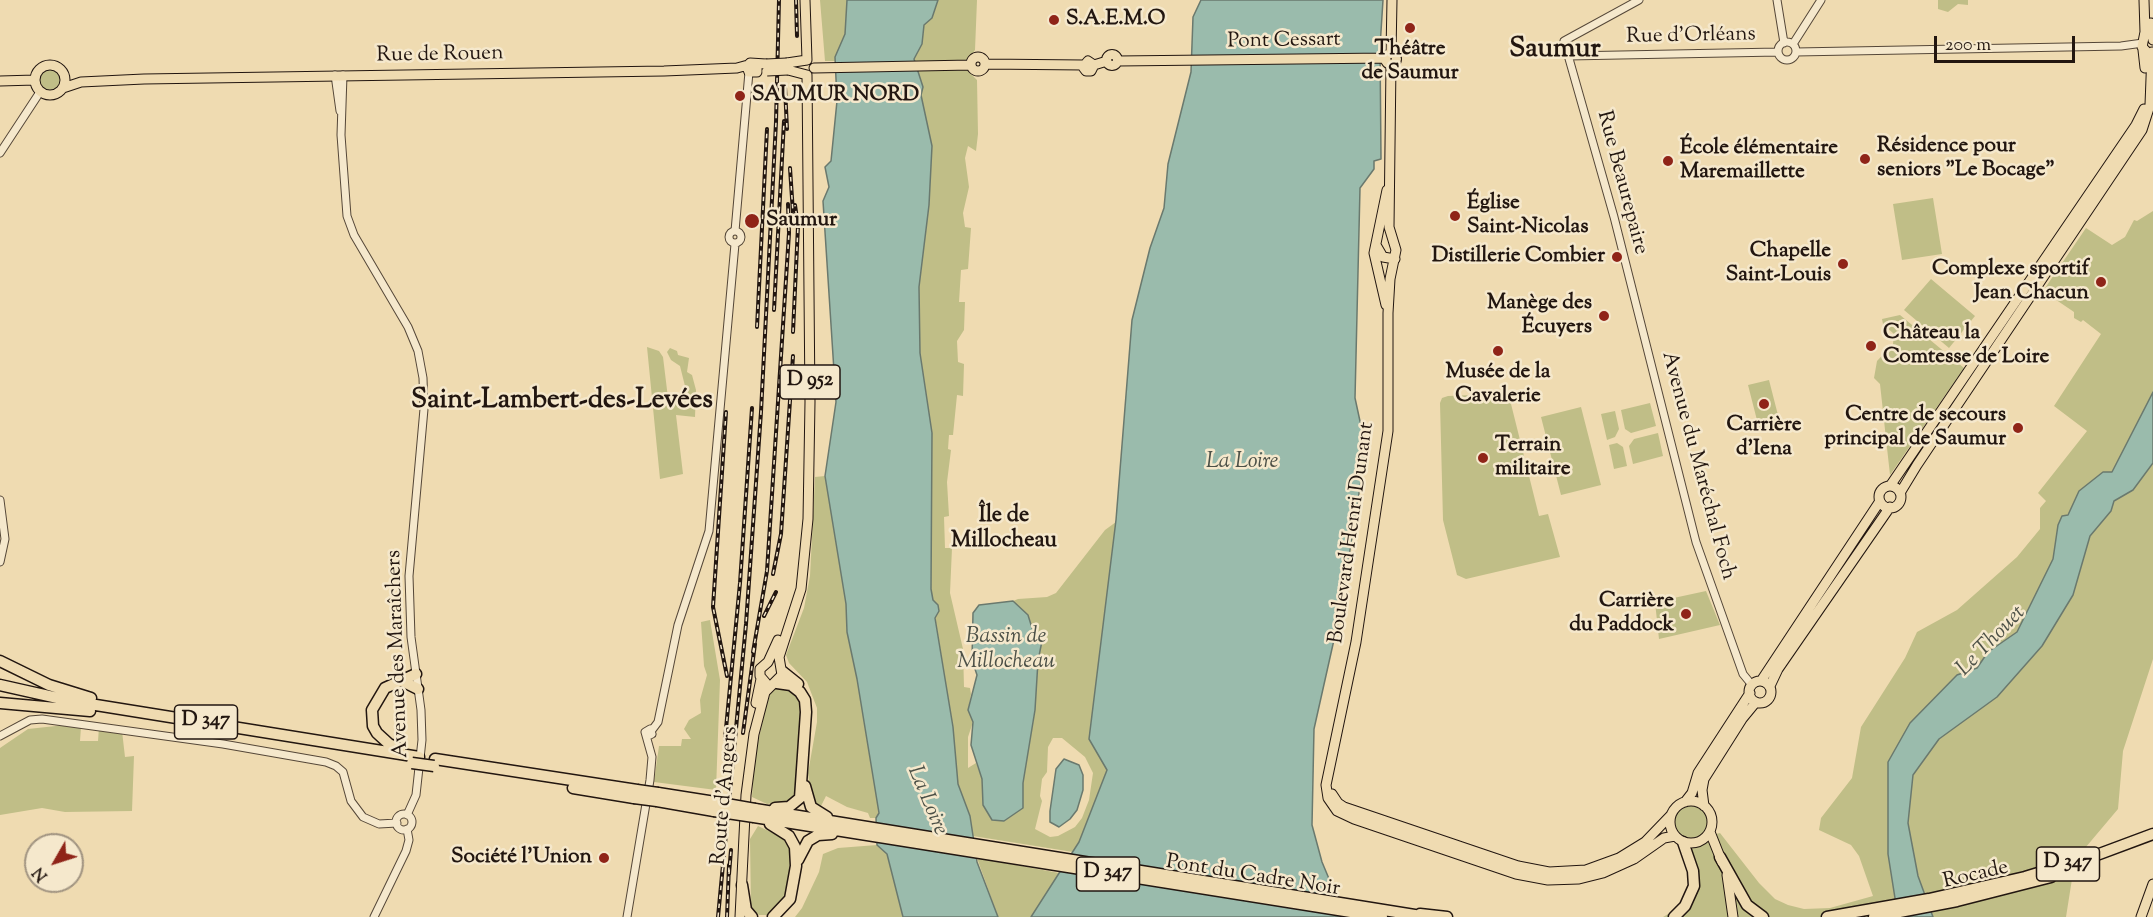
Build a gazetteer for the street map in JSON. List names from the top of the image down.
{
  "streets": {
    "highway": ["D 347", "Rocade", "Pont du Cadre Noir"],
    "main road": [
      "Pont Cessart",
      "Rue de Rouen",
      "D 952",
      "Boulevard Henri Dunant",
      "Route d'Angers"
    ],
    "street": [
      "Rue d'Orléans",
      "Rue Beaurepaire",
      "Avenue du Maréchal Foch",
      "Avenue des Maraîchers"
    ]
  },
  "crossings": [
    ["Rue d'Orléans", "Rue Beaurepaire"],
    ["Pont Cessart", "Rue de Rouen"],
    ["Rue de Rouen", "D 952"],
    ["Rue de Rouen", "Avenue des Maraîchers"],
    ["Rue de Rouen", "Route d'Angers"],
    ["Rue Beaurepaire", "Avenue du Maréchal Foch"],
    ["D 952", "Route d'Angers"],
    ["D 347", "Rocade"],
    ["D 347", "Pont du Cadre Noir"]
  ],
  "districts": ["Saumur", "Saint-Lambert-des-Levées", "Île de Millocheau"],
  "water": ["La Loire", "Bassin de Millocheau", "Le Thouet"],
  "places": [
    "S.A.E.M.O",
    "Théâtre de Saumur",
    "SAUMUR NORD",
    "Résidence pour seniors \"Le Bocage\"",
    "École élémentaire Maremaillette",
    "Église Saint-Nicolas",
    "Saumur",
    "Distillerie Combier",
    "Chapelle Saint-Louis",
    "Complexe sportif Jean Chacun",
    "Manège des Écuyers",
    "Château la Comtesse de Loire",
    "Musée de la Cavalerie",
    "Carrière d'Iena",
    "Centre de secours principal de Saumur",
    "Terrain militaire",
    "Carrière du Paddock",
    "Société l'Union"
  ],
  "scale_bar": "200 m",
  "north": "bottom left"
}
